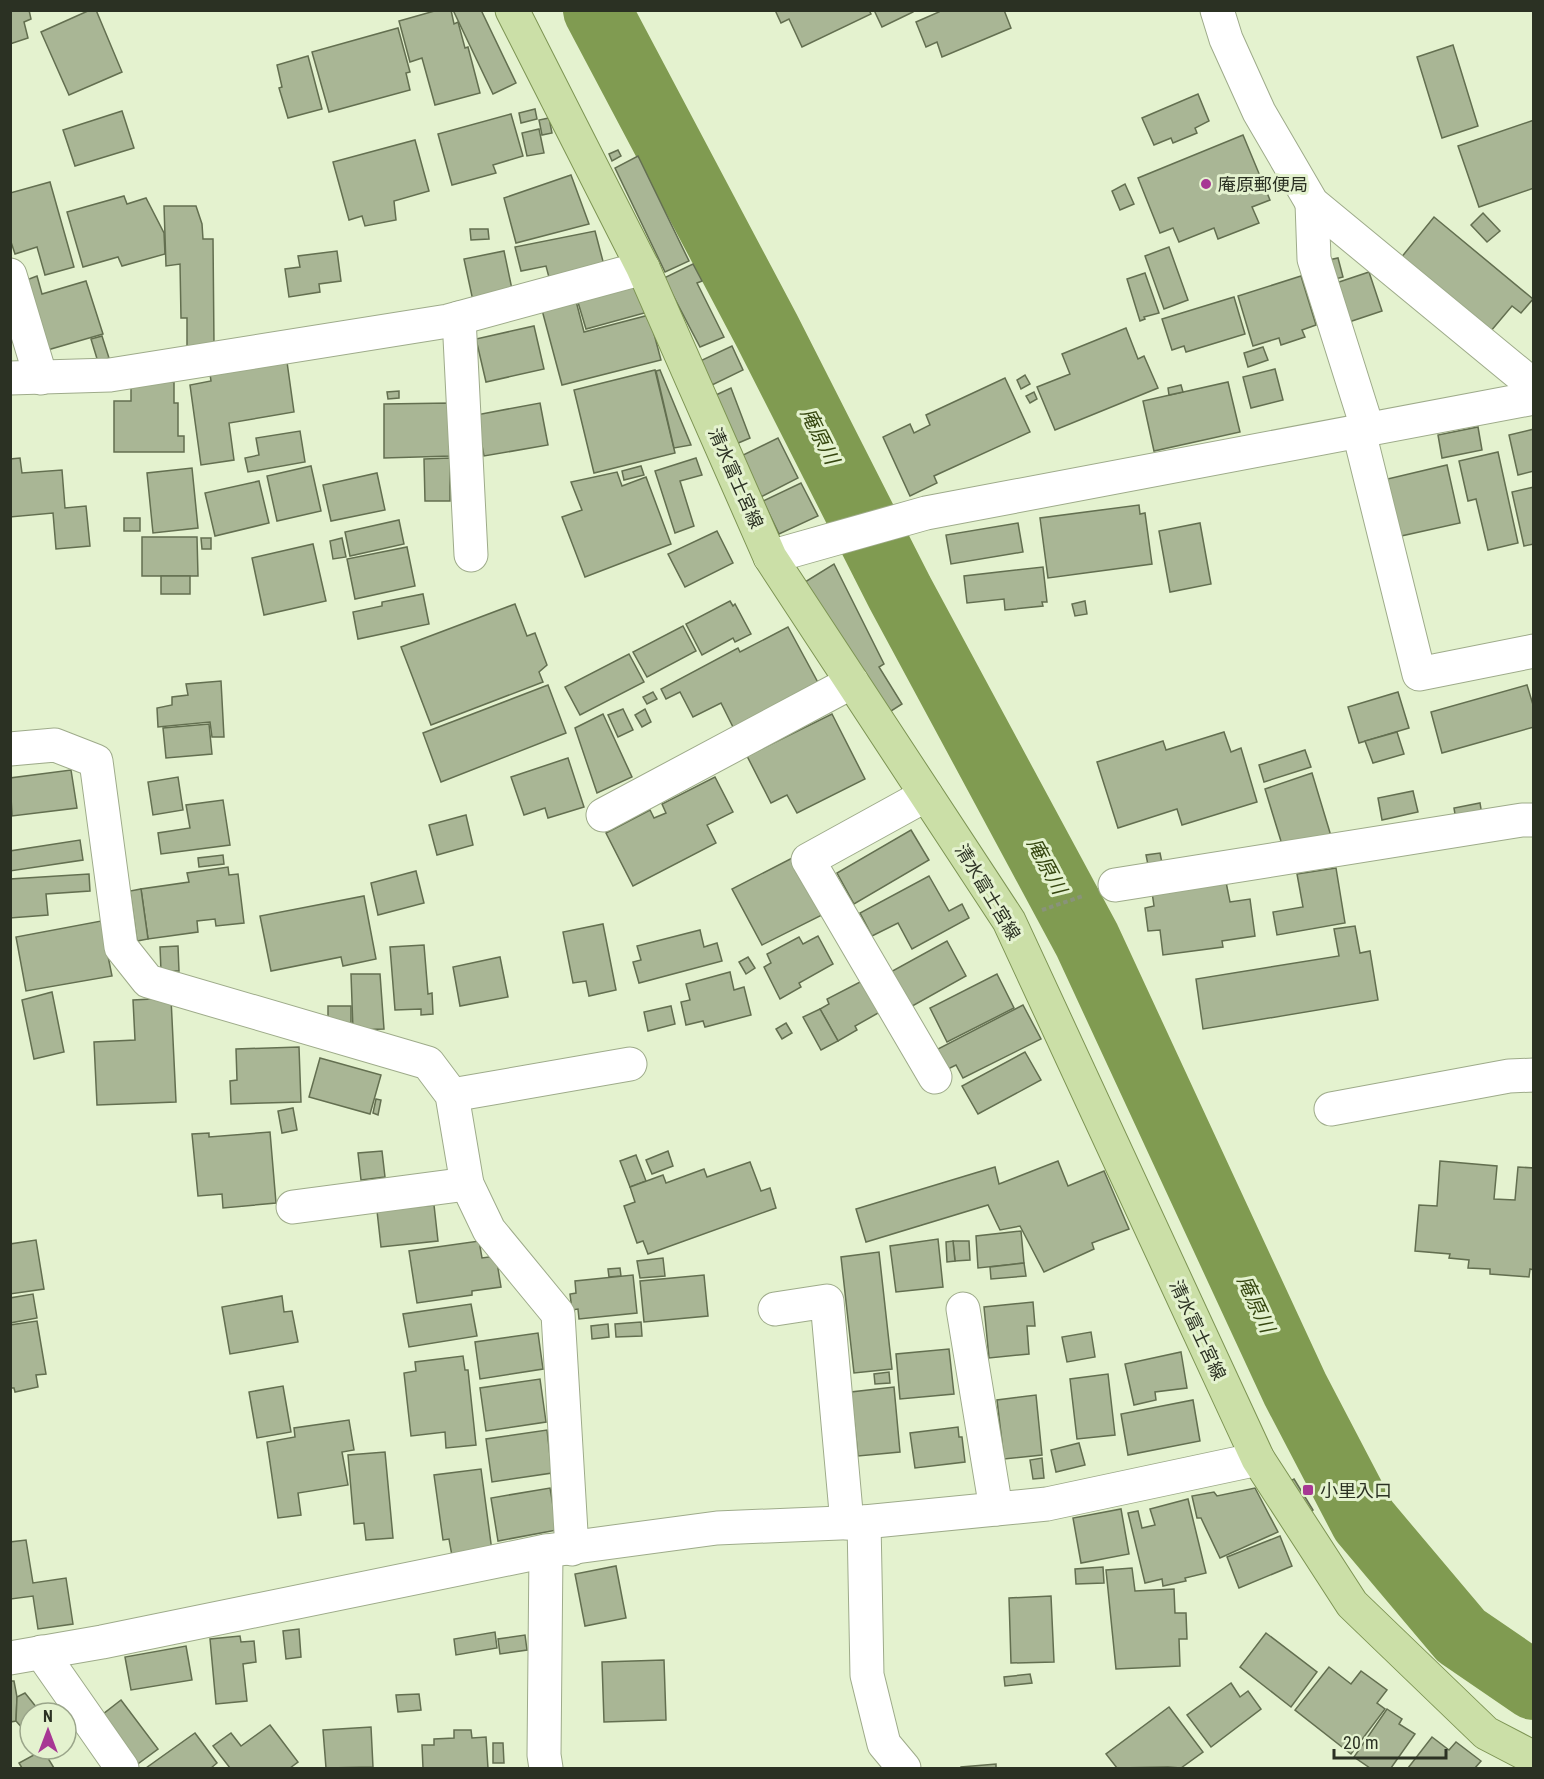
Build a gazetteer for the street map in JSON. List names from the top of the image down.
{
  "streets": {
    "main road": ["清水富士宮線"]
  },
  "water": ["庵原川"],
  "places": {
    "other": ["庵原郵便局"],
    "transit": ["小里入口"]
  },
  "scale_bar": "20 m",
  "north": "top"
}
